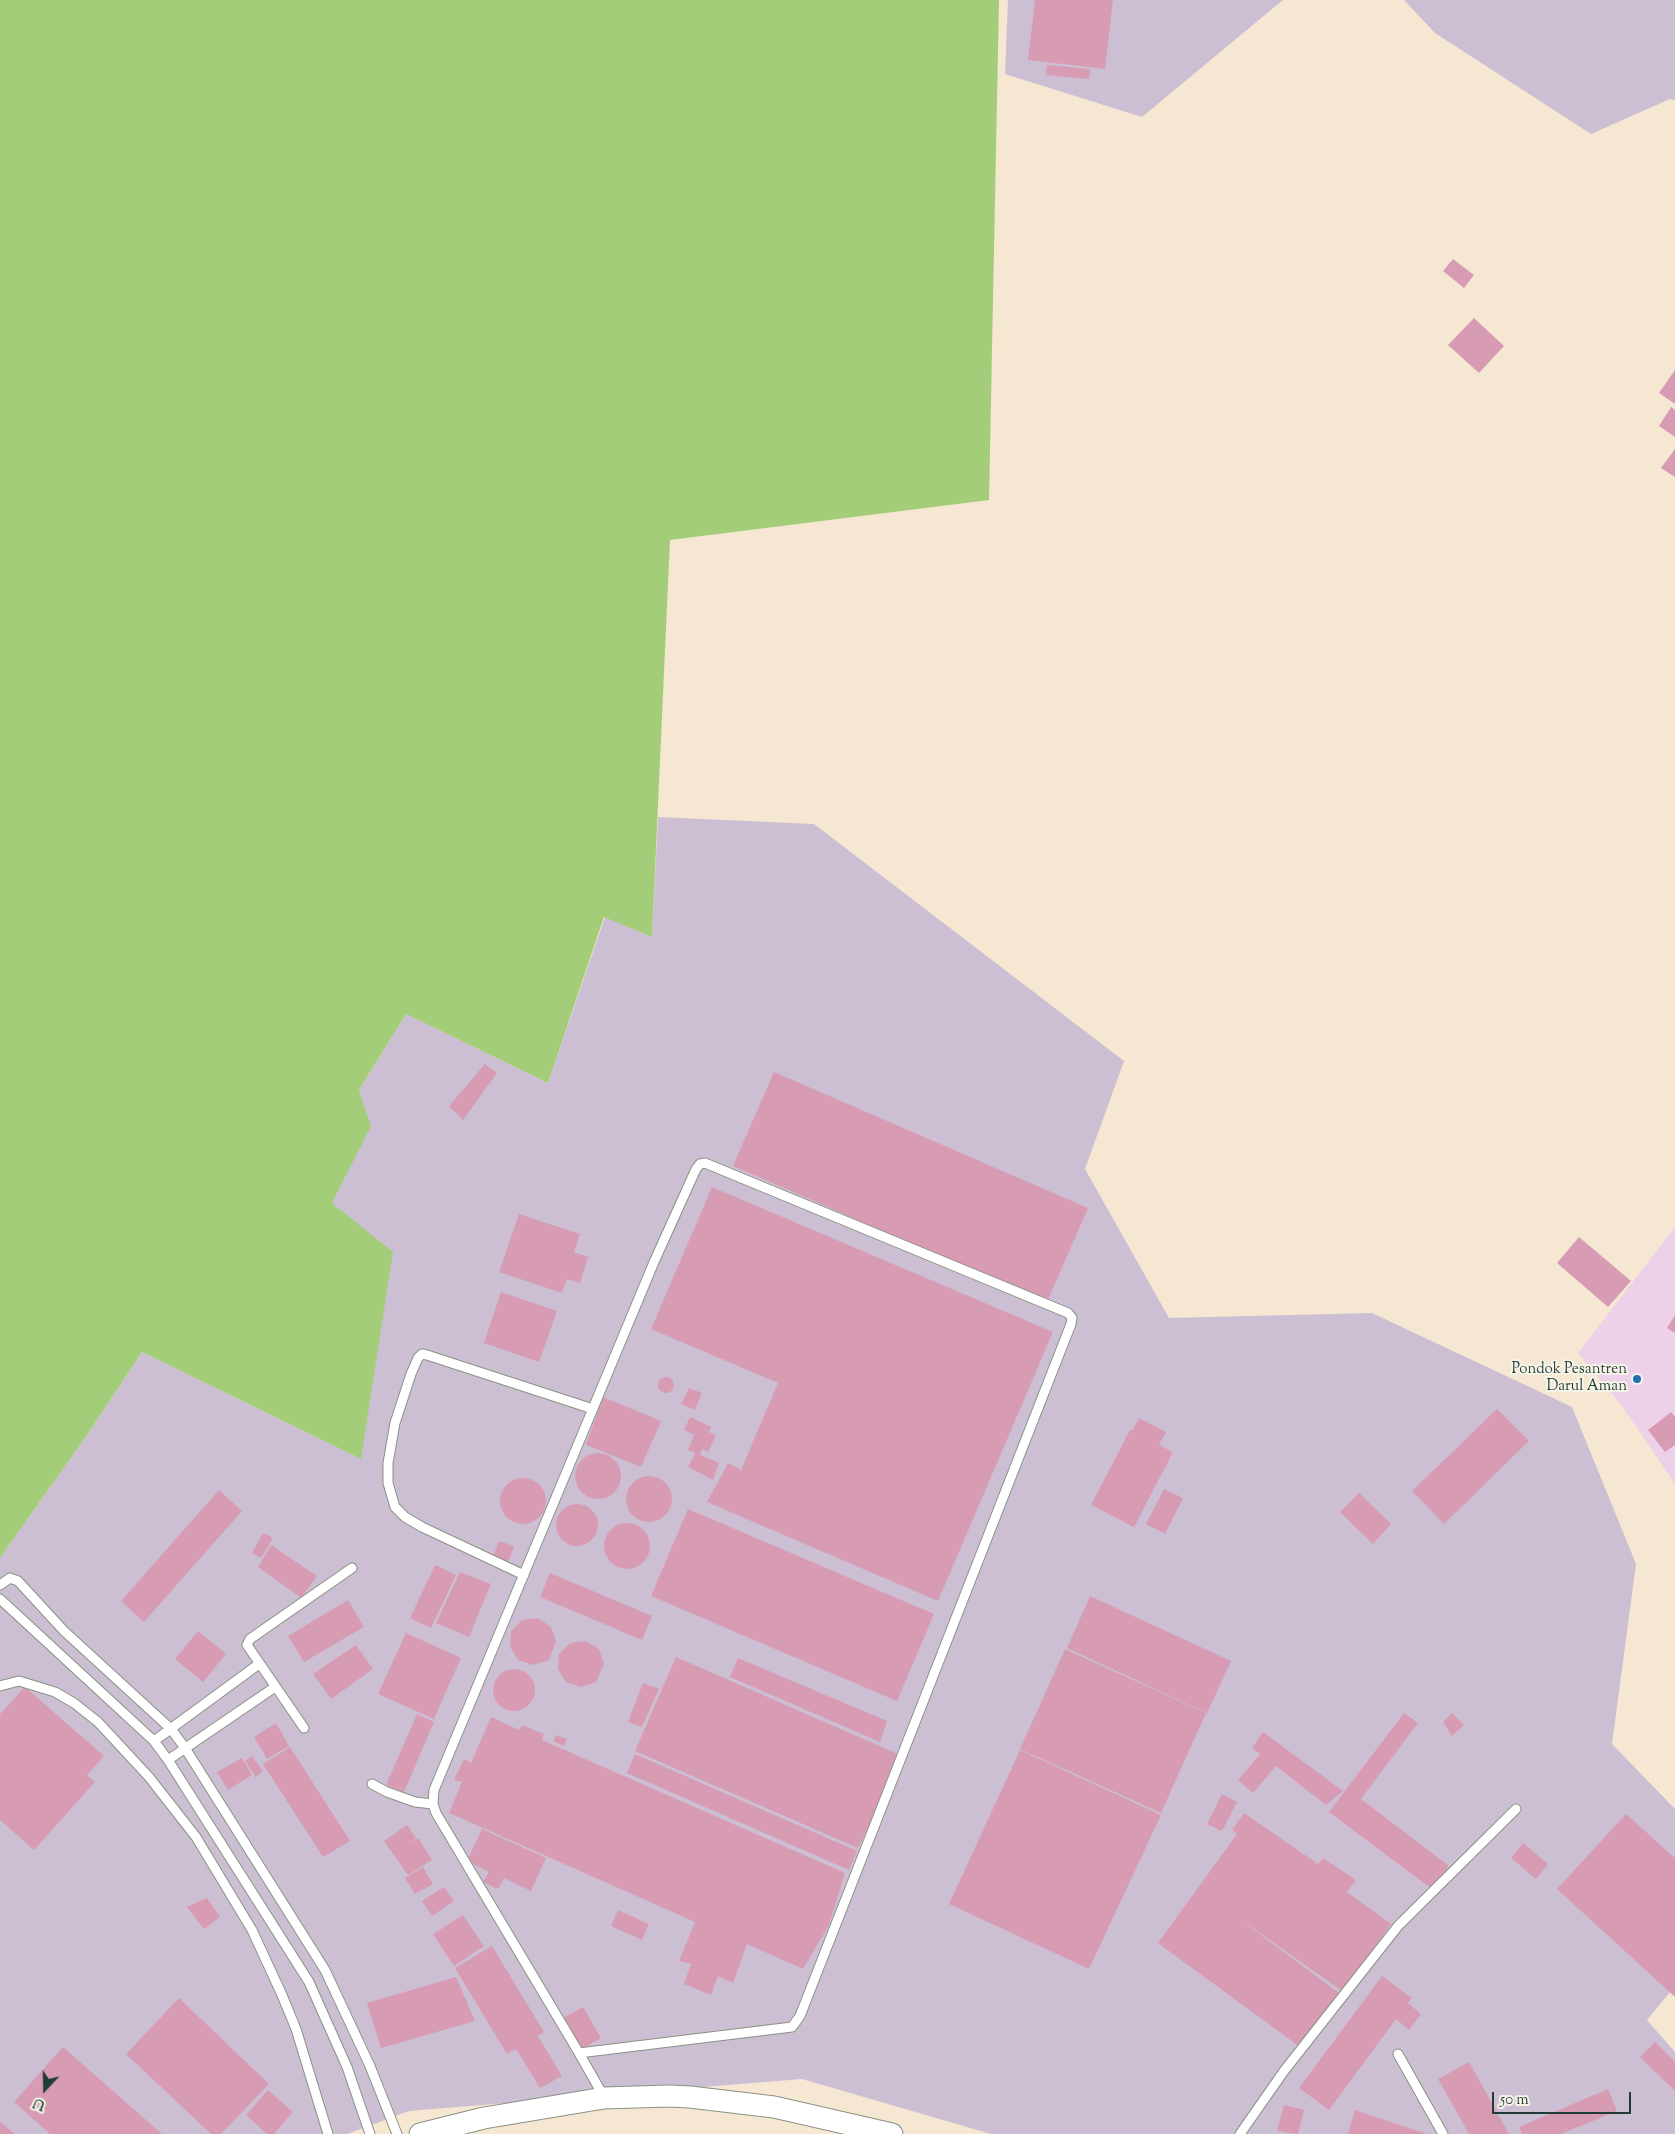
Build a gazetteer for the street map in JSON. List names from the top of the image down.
{
  "places": ["Pondok Pesantren Darul Aman"],
  "scale_bar": "50 m",
  "north": "bottom"
}
